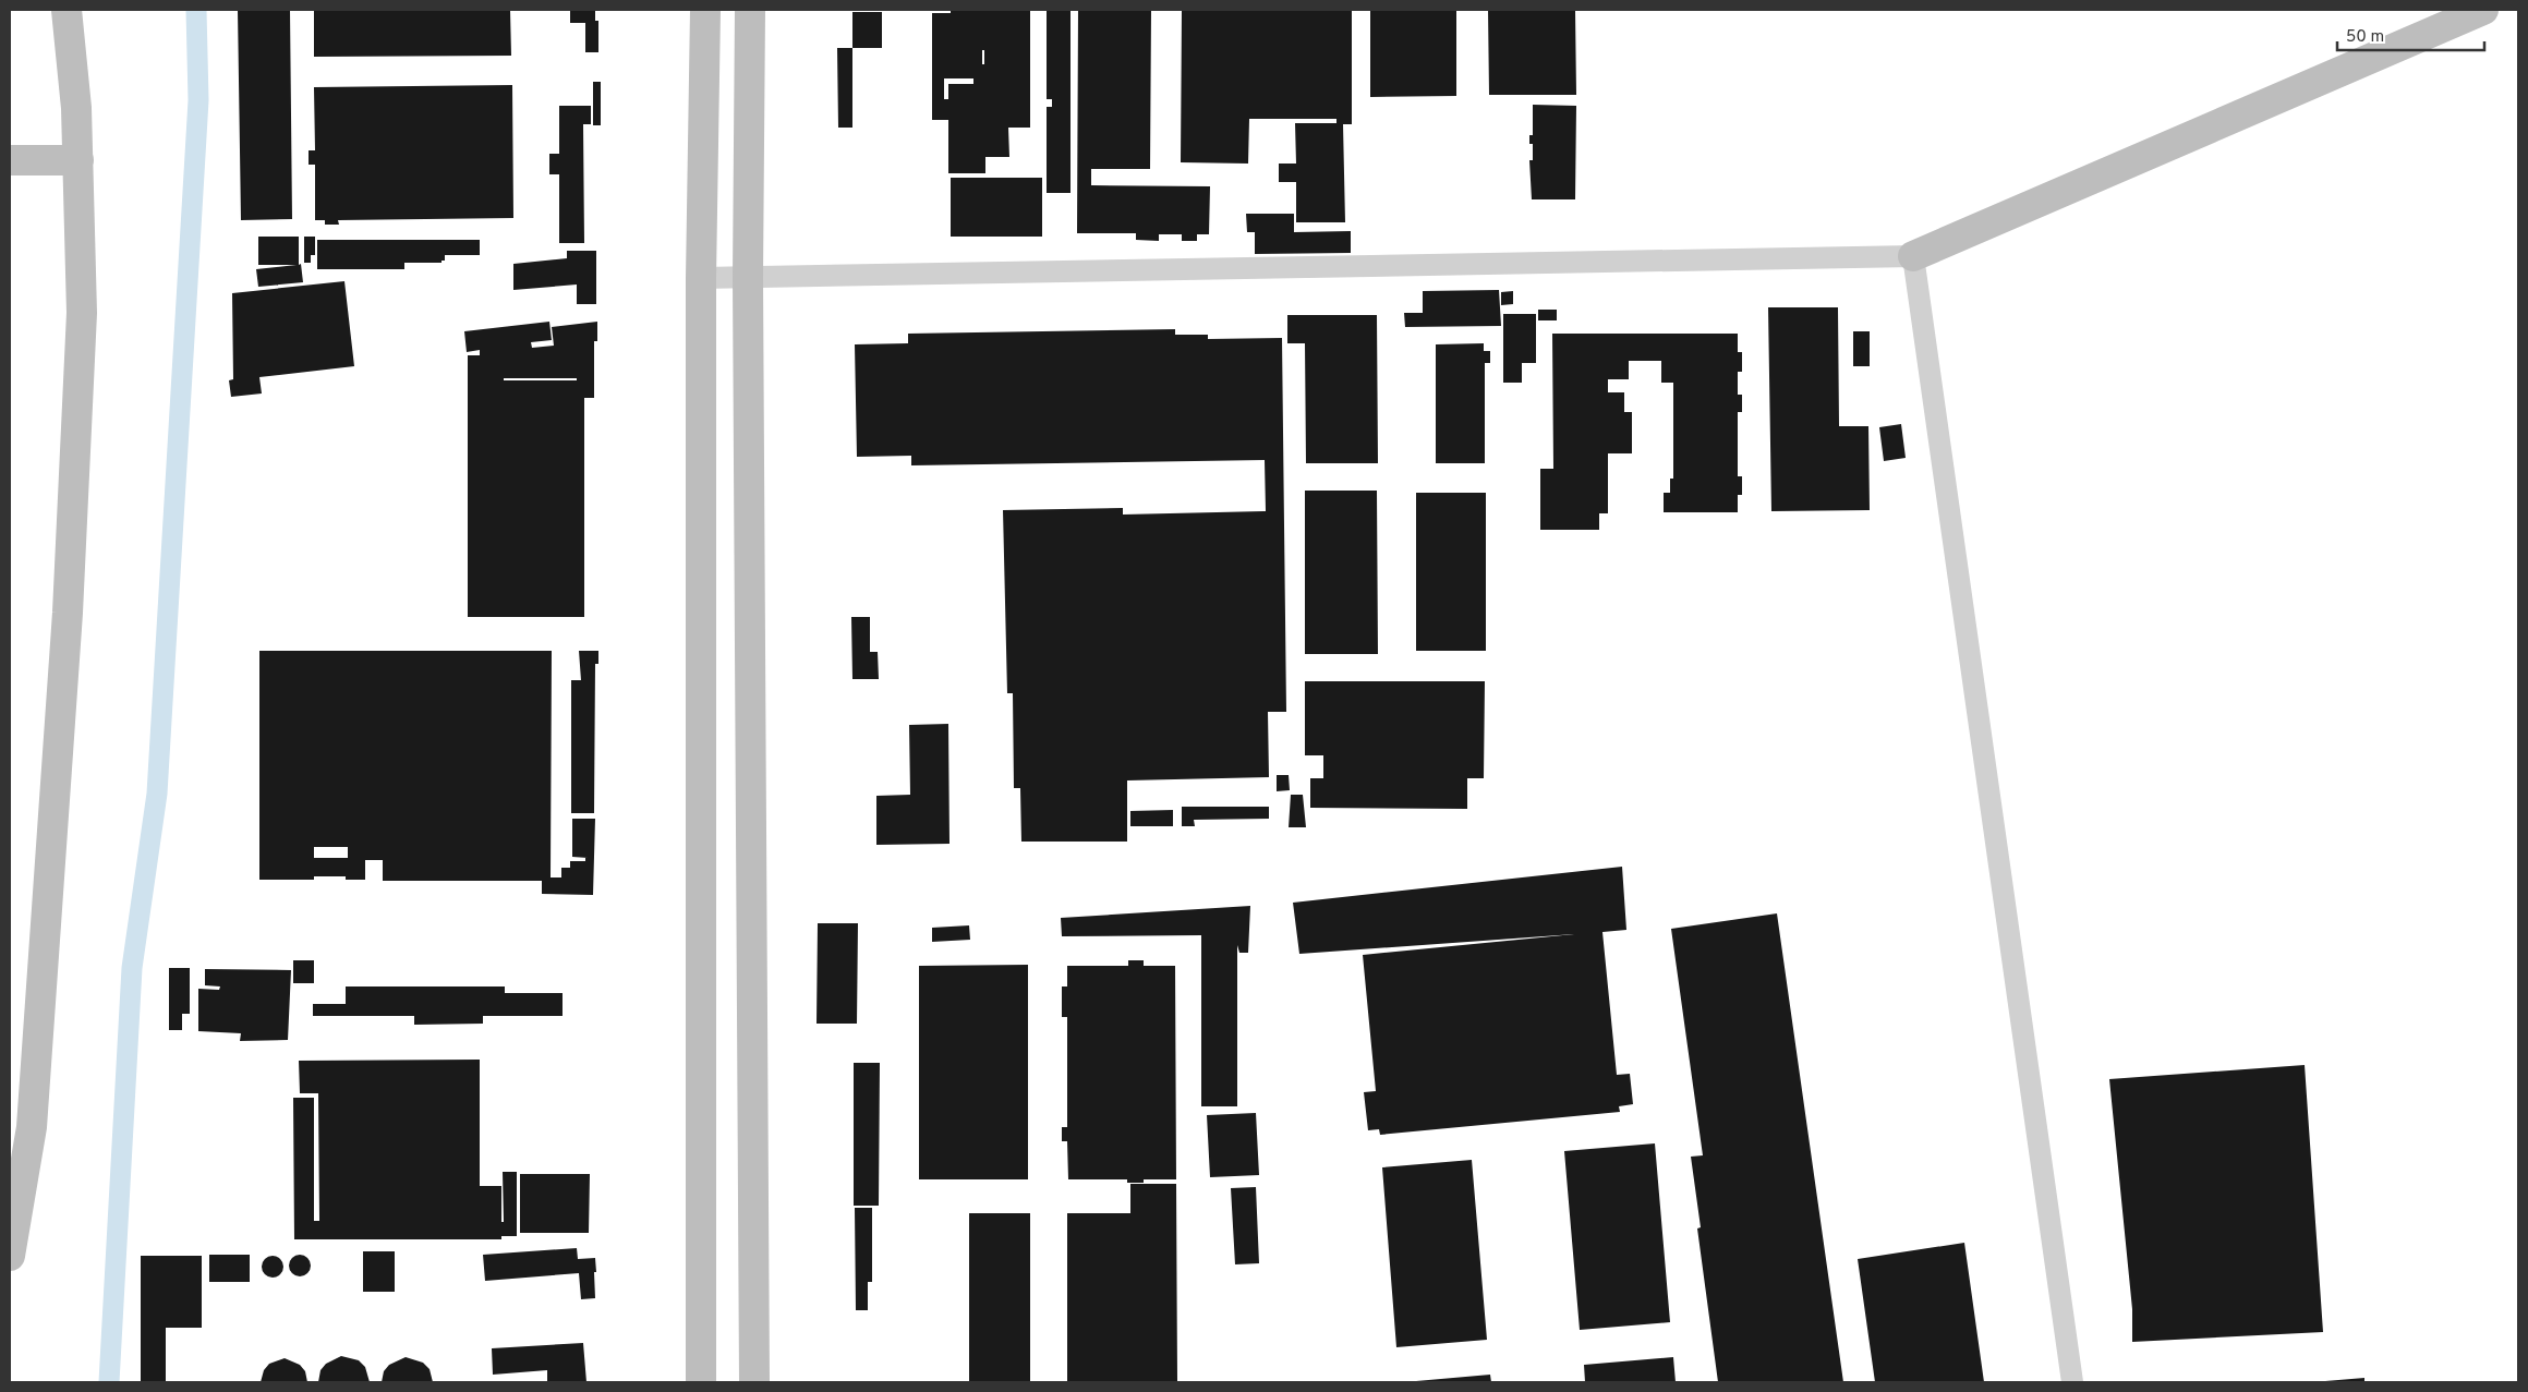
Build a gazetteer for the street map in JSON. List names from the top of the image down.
{
  "scale_bar": "50 m"
}
